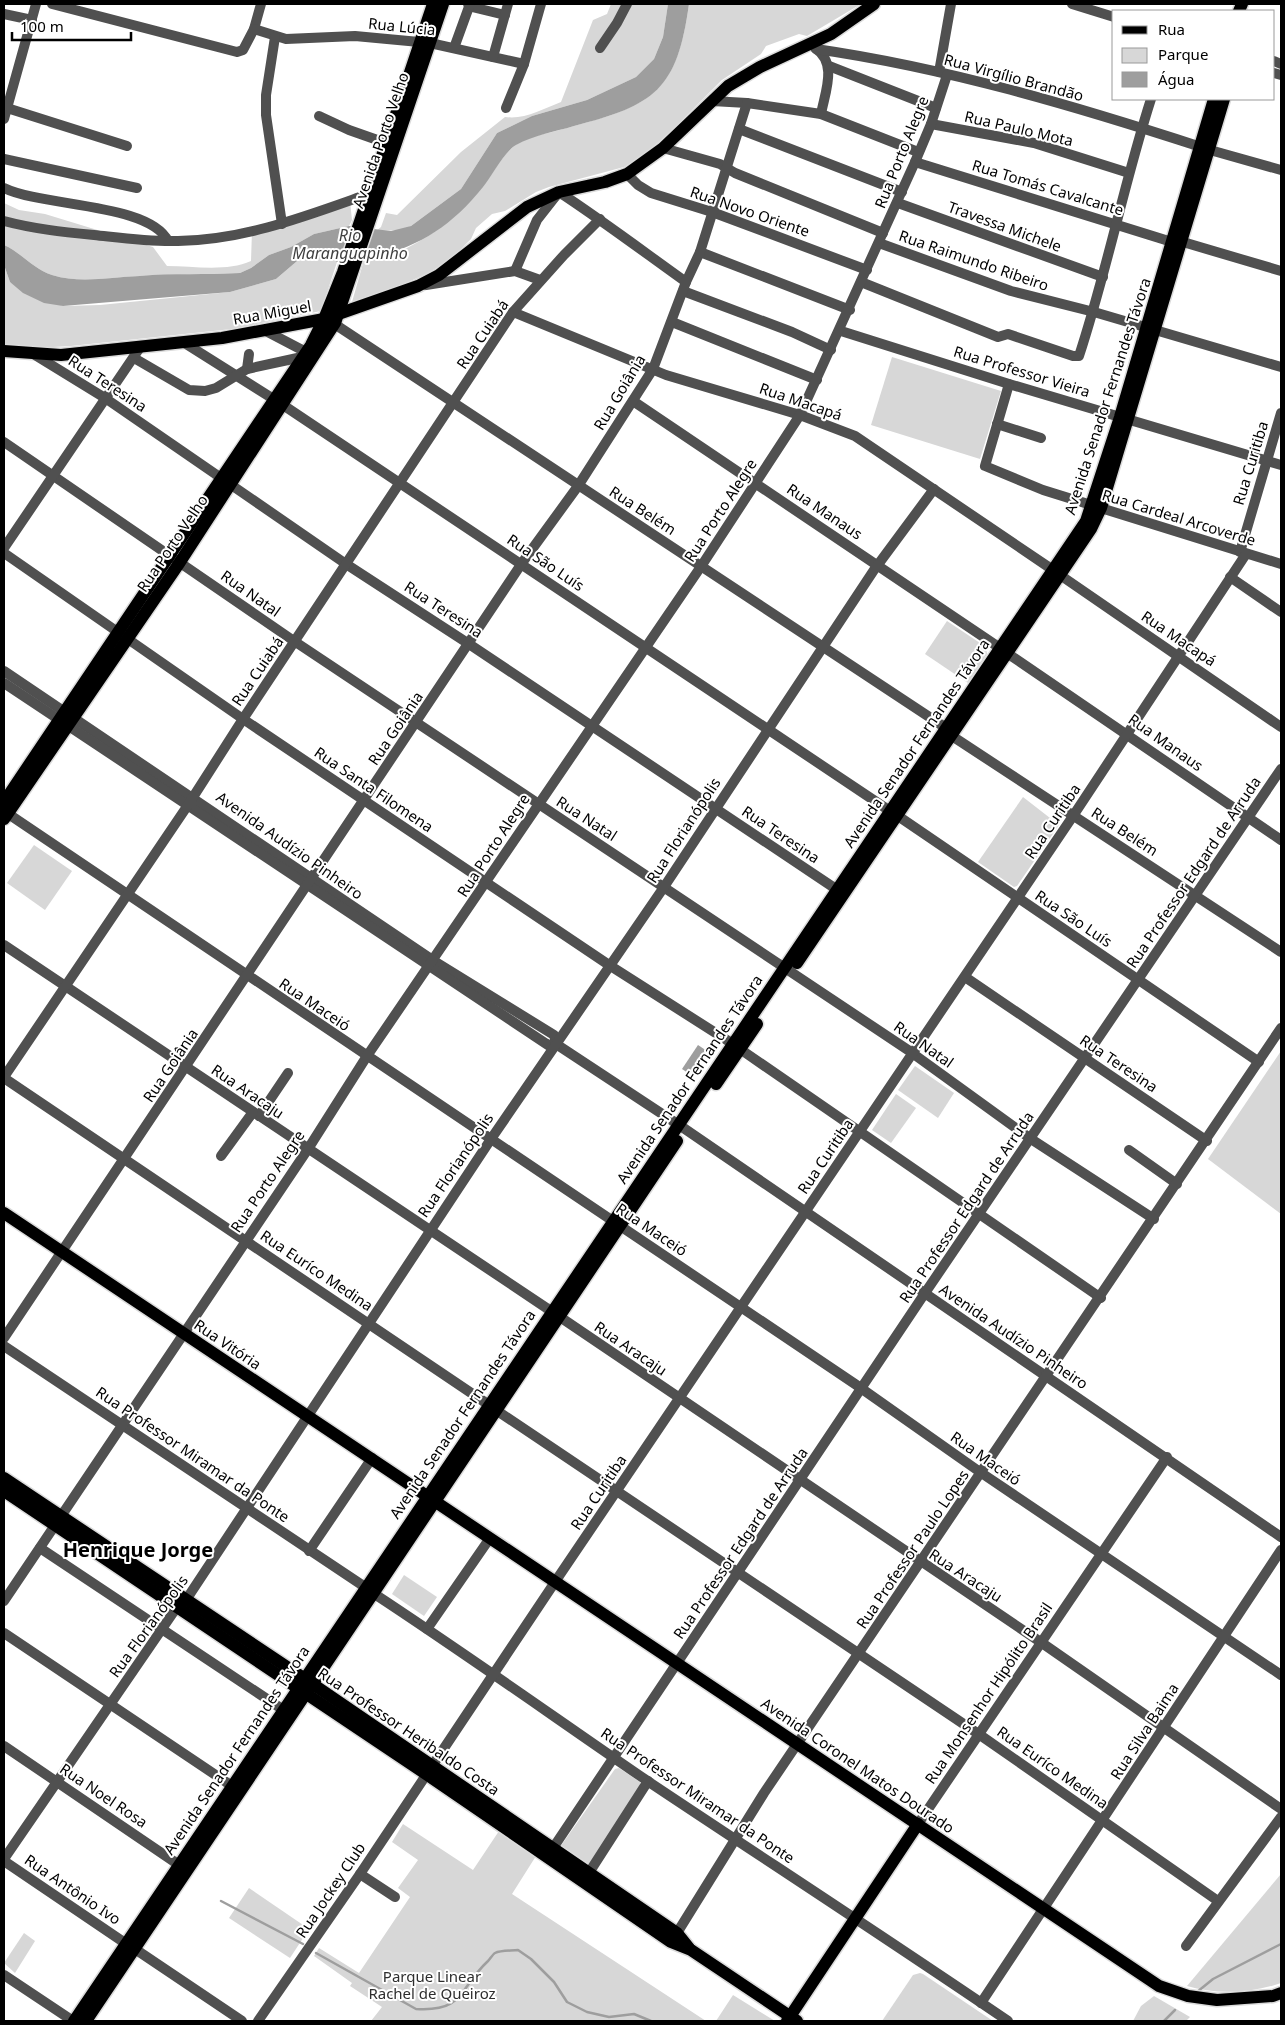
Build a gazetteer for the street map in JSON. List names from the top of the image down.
{
  "streets": {
    "main road": [
      "Avenida Porto Velho",
      "Rua Miguel",
      "Avenida Senador Fernandes Távora",
      "Rua Porto Velho",
      "Rua Vitória",
      "Rua Monsenhor Hipólito Brasil",
      "Rua Professor Heribaldo Costa",
      "Avenida Coronel Matos Dourado"
    ],
    "street": [
      "Rua Lúcia",
      "Rua Virgílio Brandão",
      "Rua Paulo Mota",
      "Rua Porto Alegre",
      "Rua Tomás Cavalcante",
      "Rua Novo Oriente",
      "Travessa Michele",
      "Rua Raimundo Ribeiro",
      "Rua Cuiabá",
      "Rua Professor Vieira",
      "Rua Teresina",
      "Rua Goiânia",
      "Rua Macapá",
      "Rua Curitiba",
      "Rua Belém",
      "Rua Manaus",
      "Rua Cardeal Arcoverde",
      "Rua São Luís",
      "Rua Natal",
      "Rua Santa Filomena",
      "Rua Florianópolis",
      "Avenida Audízio Pinheiro",
      "Rua Professor Edgard de Arruda",
      "Rua Maceió",
      "Rua Aracaju",
      "Rua Euríco Medina",
      "Rua Professor Miramar da Ponte",
      "Rua Professor Paulo Lopes",
      "Rua Silva Baima",
      "Rua Noel Rosa",
      "Rua Antônio Ivo",
      "Rua Jockey Club"
    ]
  },
  "crossings": [
    ["Rua Lúcia", "Avenida Porto Velho"],
    ["Rua Virgílio Brandão", "Rua Porto Alegre"],
    ["Rua Virgílio Brandão", "Avenida Senador Fernandes Távora"],
    ["Rua Paulo Mota", "Rua Porto Alegre"],
    ["Avenida Porto Velho", "Rua Porto Velho"],
    ["Rua Porto Alegre", "Rua Tomás Cavalcante"],
    ["Rua Porto Alegre", "Rua Novo Oriente"],
    ["Rua Porto Alegre", "Travessa Michele"],
    ["Rua Porto Alegre", "Rua Raimundo Ribeiro"],
    ["Rua Porto Alegre", "Rua Professor Vieira"],
    ["Rua Porto Alegre", "Rua Teresina"],
    ["Rua Porto Alegre", "Rua Macapá"],
    ["Rua Porto Alegre", "Rua Belém"],
    ["Rua Porto Alegre", "Rua Manaus"],
    ["Rua Porto Alegre", "Rua São Luís"],
    ["Rua Porto Alegre", "Rua Natal"],
    ["Rua Porto Alegre", "Rua Santa Filomena"],
    ["Rua Porto Alegre", "Avenida Audízio Pinheiro"],
    ["Rua Porto Alegre", "Rua Maceió"],
    ["Rua Porto Alegre", "Rua Aracaju"],
    ["Rua Porto Alegre", "Rua Euríco Medina"],
    ["Rua Porto Alegre", "Rua Vitória"],
    ["Rua Porto Alegre", "Rua Professor Miramar da Ponte"],
    ["Rua Porto Alegre", "Rua Professor Heribaldo Costa"],
    ["Rua Tomás Cavalcante", "Rua Goiânia"],
    ["Rua Tomás Cavalcante", "Avenida Senador Fernandes Távora"],
    ["Rua Novo Oriente", "Rua Goiânia"],
    ["Rua Raimundo Ribeiro", "Rua Goiânia"],
    ["Rua Raimundo Ribeiro", "Avenida Senador Fernandes Távora"],
    ["Rua Miguel", "Rua Cuiabá"],
    ["Rua Miguel", "Rua Teresina"],
    ["Rua Miguel", "Rua Belém"],
    ["Rua Miguel", "Rua Porto Velho"],
    ["Rua Miguel", "Rua São Luís"],
    ["Rua Cuiabá", "Rua Teresina"],
    ["Rua Cuiabá", "Rua Macapá"],
    ["Rua Cuiabá", "Rua Belém"],
    ["Rua Cuiabá", "Rua São Luís"],
    ["Rua Cuiabá", "Rua Natal"],
    ["Rua Cuiabá", "Rua Santa Filomena"],
    ["Rua Cuiabá", "Avenida Audízio Pinheiro"],
    ["Rua Cuiabá", "Rua Maceió"],
    ["Rua Cuiabá", "Rua Aracaju"],
    ["Rua Cuiabá", "Rua Euríco Medina"],
    ["Rua Professor Vieira", "Avenida Senador Fernandes Távora"],
    ["Rua Professor Vieira", "Rua Curitiba"],
    ["Rua Teresina", "Rua Goiânia"],
    ["Rua Teresina", "Avenida Senador Fernandes Távora"],
    ["Rua Teresina", "Rua Curitiba"],
    ["Rua Teresina", "Rua Porto Velho"],
    ["Rua Teresina", "Rua Florianópolis"],
    ["Rua Teresina", "Rua Professor Edgard de Arruda"],
    ["Rua Teresina", "Rua Professor Paulo Lopes"],
    ["Rua Goiânia", "Rua Macapá"],
    ["Rua Goiânia", "Rua Belém"],
    ["Rua Goiânia", "Rua Manaus"],
    ["Rua Goiânia", "Rua São Luís"],
    ["Rua Goiânia", "Rua Natal"],
    ["Rua Goiânia", "Rua Santa Filomena"],
    ["Rua Goiânia", "Avenida Audízio Pinheiro"],
    ["Rua Goiânia", "Rua Maceió"],
    ["Rua Goiânia", "Rua Aracaju"],
    ["Rua Goiânia", "Rua Euríco Medina"],
    ["Rua Goiânia", "Rua Vitória"],
    ["Avenida Senador Fernandes Távora", "Rua Macapá"],
    ["Avenida Senador Fernandes Távora", "Rua Belém"],
    ["Avenida Senador Fernandes Távora", "Rua Manaus"],
    ["Avenida Senador Fernandes Távora", "Rua Cardeal Arcoverde"],
    ["Avenida Senador Fernandes Távora", "Rua São Luís"],
    ["Avenida Senador Fernandes Távora", "Rua Natal"],
    ["Avenida Senador Fernandes Távora", "Rua Santa Filomena"],
    ["Avenida Senador Fernandes Távora", "Avenida Audízio Pinheiro"],
    ["Avenida Senador Fernandes Távora", "Rua Maceió"],
    ["Avenida Senador Fernandes Távora", "Rua Aracaju"],
    ["Avenida Senador Fernandes Távora", "Rua Euríco Medina"],
    ["Avenida Senador Fernandes Távora", "Rua Vitória"],
    ["Avenida Senador Fernandes Távora", "Rua Professor Miramar da Ponte"],
    ["Avenida Senador Fernandes Távora", "Rua Professor Heribaldo Costa"],
    ["Avenida Senador Fernandes Távora", "Avenida Coronel Matos Dourado"],
    ["Avenida Senador Fernandes Távora", "Rua Noel Rosa"],
    ["Avenida Senador Fernandes Távora", "Rua Antônio Ivo"],
    ["Rua Macapá", "Rua Curitiba"],
    ["Rua Macapá", "Rua Florianópolis"],
    ["Rua Curitiba", "Rua Belém"],
    ["Rua Curitiba", "Rua Manaus"],
    ["Rua Curitiba", "Rua Cardeal Arcoverde"],
    ["Rua Curitiba", "Rua São Luís"],
    ["Rua Curitiba", "Rua Natal"],
    ["Rua Curitiba", "Rua Santa Filomena"],
    ["Rua Curitiba", "Avenida Audízio Pinheiro"],
    ["Rua Curitiba", "Rua Maceió"],
    ["Rua Curitiba", "Rua Aracaju"],
    ["Rua Curitiba", "Rua Euríco Medina"],
    ["Rua Curitiba", "Rua Professor Miramar da Ponte"],
    ["Rua Curitiba", "Rua Professor Heribaldo Costa"],
    ["Rua Curitiba", "Avenida Coronel Matos Dourado"],
    ["Rua Curitiba", "Rua Jockey Club"],
    ["Rua Belém", "Rua Porto Velho"],
    ["Rua Belém", "Rua Florianópolis"],
    ["Rua Belém", "Rua Professor Edgard de Arruda"],
    ["Rua Manaus", "Rua Florianópolis"],
    ["Rua Manaus", "Rua Professor Edgard de Arruda"],
    ["Rua Porto Velho", "Rua São Luís"],
    ["Rua Porto Velho", "Rua Natal"],
    ["Rua Porto Velho", "Rua Santa Filomena"],
    ["Rua Porto Velho", "Avenida Audízio Pinheiro"],
    ["Rua Porto Velho", "Rua Maceió"],
    ["Rua São Luís", "Rua Florianópolis"],
    ["Rua São Luís", "Rua Professor Edgard de Arruda"],
    ["Rua São Luís", "Rua Professor Paulo Lopes"],
    ["Rua Natal", "Rua Florianópolis"],
    ["Rua Natal", "Rua Professor Edgard de Arruda"],
    ["Rua Natal", "Rua Professor Paulo Lopes"],
    ["Rua Santa Filomena", "Rua Florianópolis"],
    ["Rua Santa Filomena", "Rua Professor Edgard de Arruda"],
    ["Rua Santa Filomena", "Rua Professor Paulo Lopes"],
    ["Rua Florianópolis", "Avenida Audízio Pinheiro"],
    ["Rua Florianópolis", "Rua Maceió"],
    ["Rua Florianópolis", "Rua Aracaju"],
    ["Rua Florianópolis", "Rua Euríco Medina"],
    ["Rua Florianópolis", "Rua Vitória"],
    ["Rua Florianópolis", "Rua Professor Miramar da Ponte"],
    ["Rua Florianópolis", "Rua Professor Heribaldo Costa"],
    ["Rua Florianópolis", "Rua Noel Rosa"],
    ["Rua Florianópolis", "Rua Antônio Ivo"],
    ["Avenida Audízio Pinheiro", "Rua Professor Edgard de Arruda"],
    ["Avenida Audízio Pinheiro", "Rua Professor Paulo Lopes"],
    ["Avenida Audízio Pinheiro", "Rua Monsenhor Hipólito Brasil"],
    ["Rua Professor Edgard de Arruda", "Rua Maceió"],
    ["Rua Professor Edgard de Arruda", "Rua Aracaju"],
    ["Rua Professor Edgard de Arruda", "Rua Euríco Medina"],
    ["Rua Professor Edgard de Arruda", "Rua Professor Miramar da Ponte"],
    ["Rua Professor Edgard de Arruda", "Rua Professor Heribaldo Costa"],
    ["Rua Professor Edgard de Arruda", "Avenida Coronel Matos Dourado"],
    ["Rua Maceió", "Rua Professor Paulo Lopes"],
    ["Rua Maceió", "Rua Monsenhor Hipólito Brasil"],
    ["Rua Maceió", "Rua Silva Baima"],
    ["Rua Aracaju", "Rua Professor Paulo Lopes"],
    ["Rua Aracaju", "Rua Monsenhor Hipólito Brasil"],
    ["Rua Aracaju", "Rua Silva Baima"],
    ["Rua Euríco Medina", "Rua Professor Paulo Lopes"],
    ["Rua Euríco Medina", "Rua Monsenhor Hipólito Brasil"],
    ["Rua Euríco Medina", "Rua Silva Baima"],
    ["Rua Vitória", "Avenida Coronel Matos Dourado"],
    ["Rua Professor Miramar da Ponte", "Rua Professor Paulo Lopes"],
    ["Rua Professor Miramar da Ponte", "Rua Monsenhor Hipólito Brasil"],
    ["Rua Professor Miramar da Ponte", "Rua Silva Baima"],
    ["Rua Professor Paulo Lopes", "Rua Professor Heribaldo Costa"],
    ["Rua Professor Paulo Lopes", "Avenida Coronel Matos Dourado"],
    ["Rua Monsenhor Hipólito Brasil", "Rua Professor Heribaldo Costa"],
    ["Rua Monsenhor Hipólito Brasil", "Avenida Coronel Matos Dourado"],
    ["Rua Professor Heribaldo Costa", "Rua Jockey Club"],
    ["Rua Silva Baima", "Avenida Coronel Matos Dourado"]
  ],
  "districts": ["Henrique Jorge"],
  "water": ["Rio Maranguapinho"],
  "parks": ["Parque Linear Rachel de Queiroz"],
  "legend": ["Rua", "Parque", "Água"],
  "scale_bar": "100 m"
}
